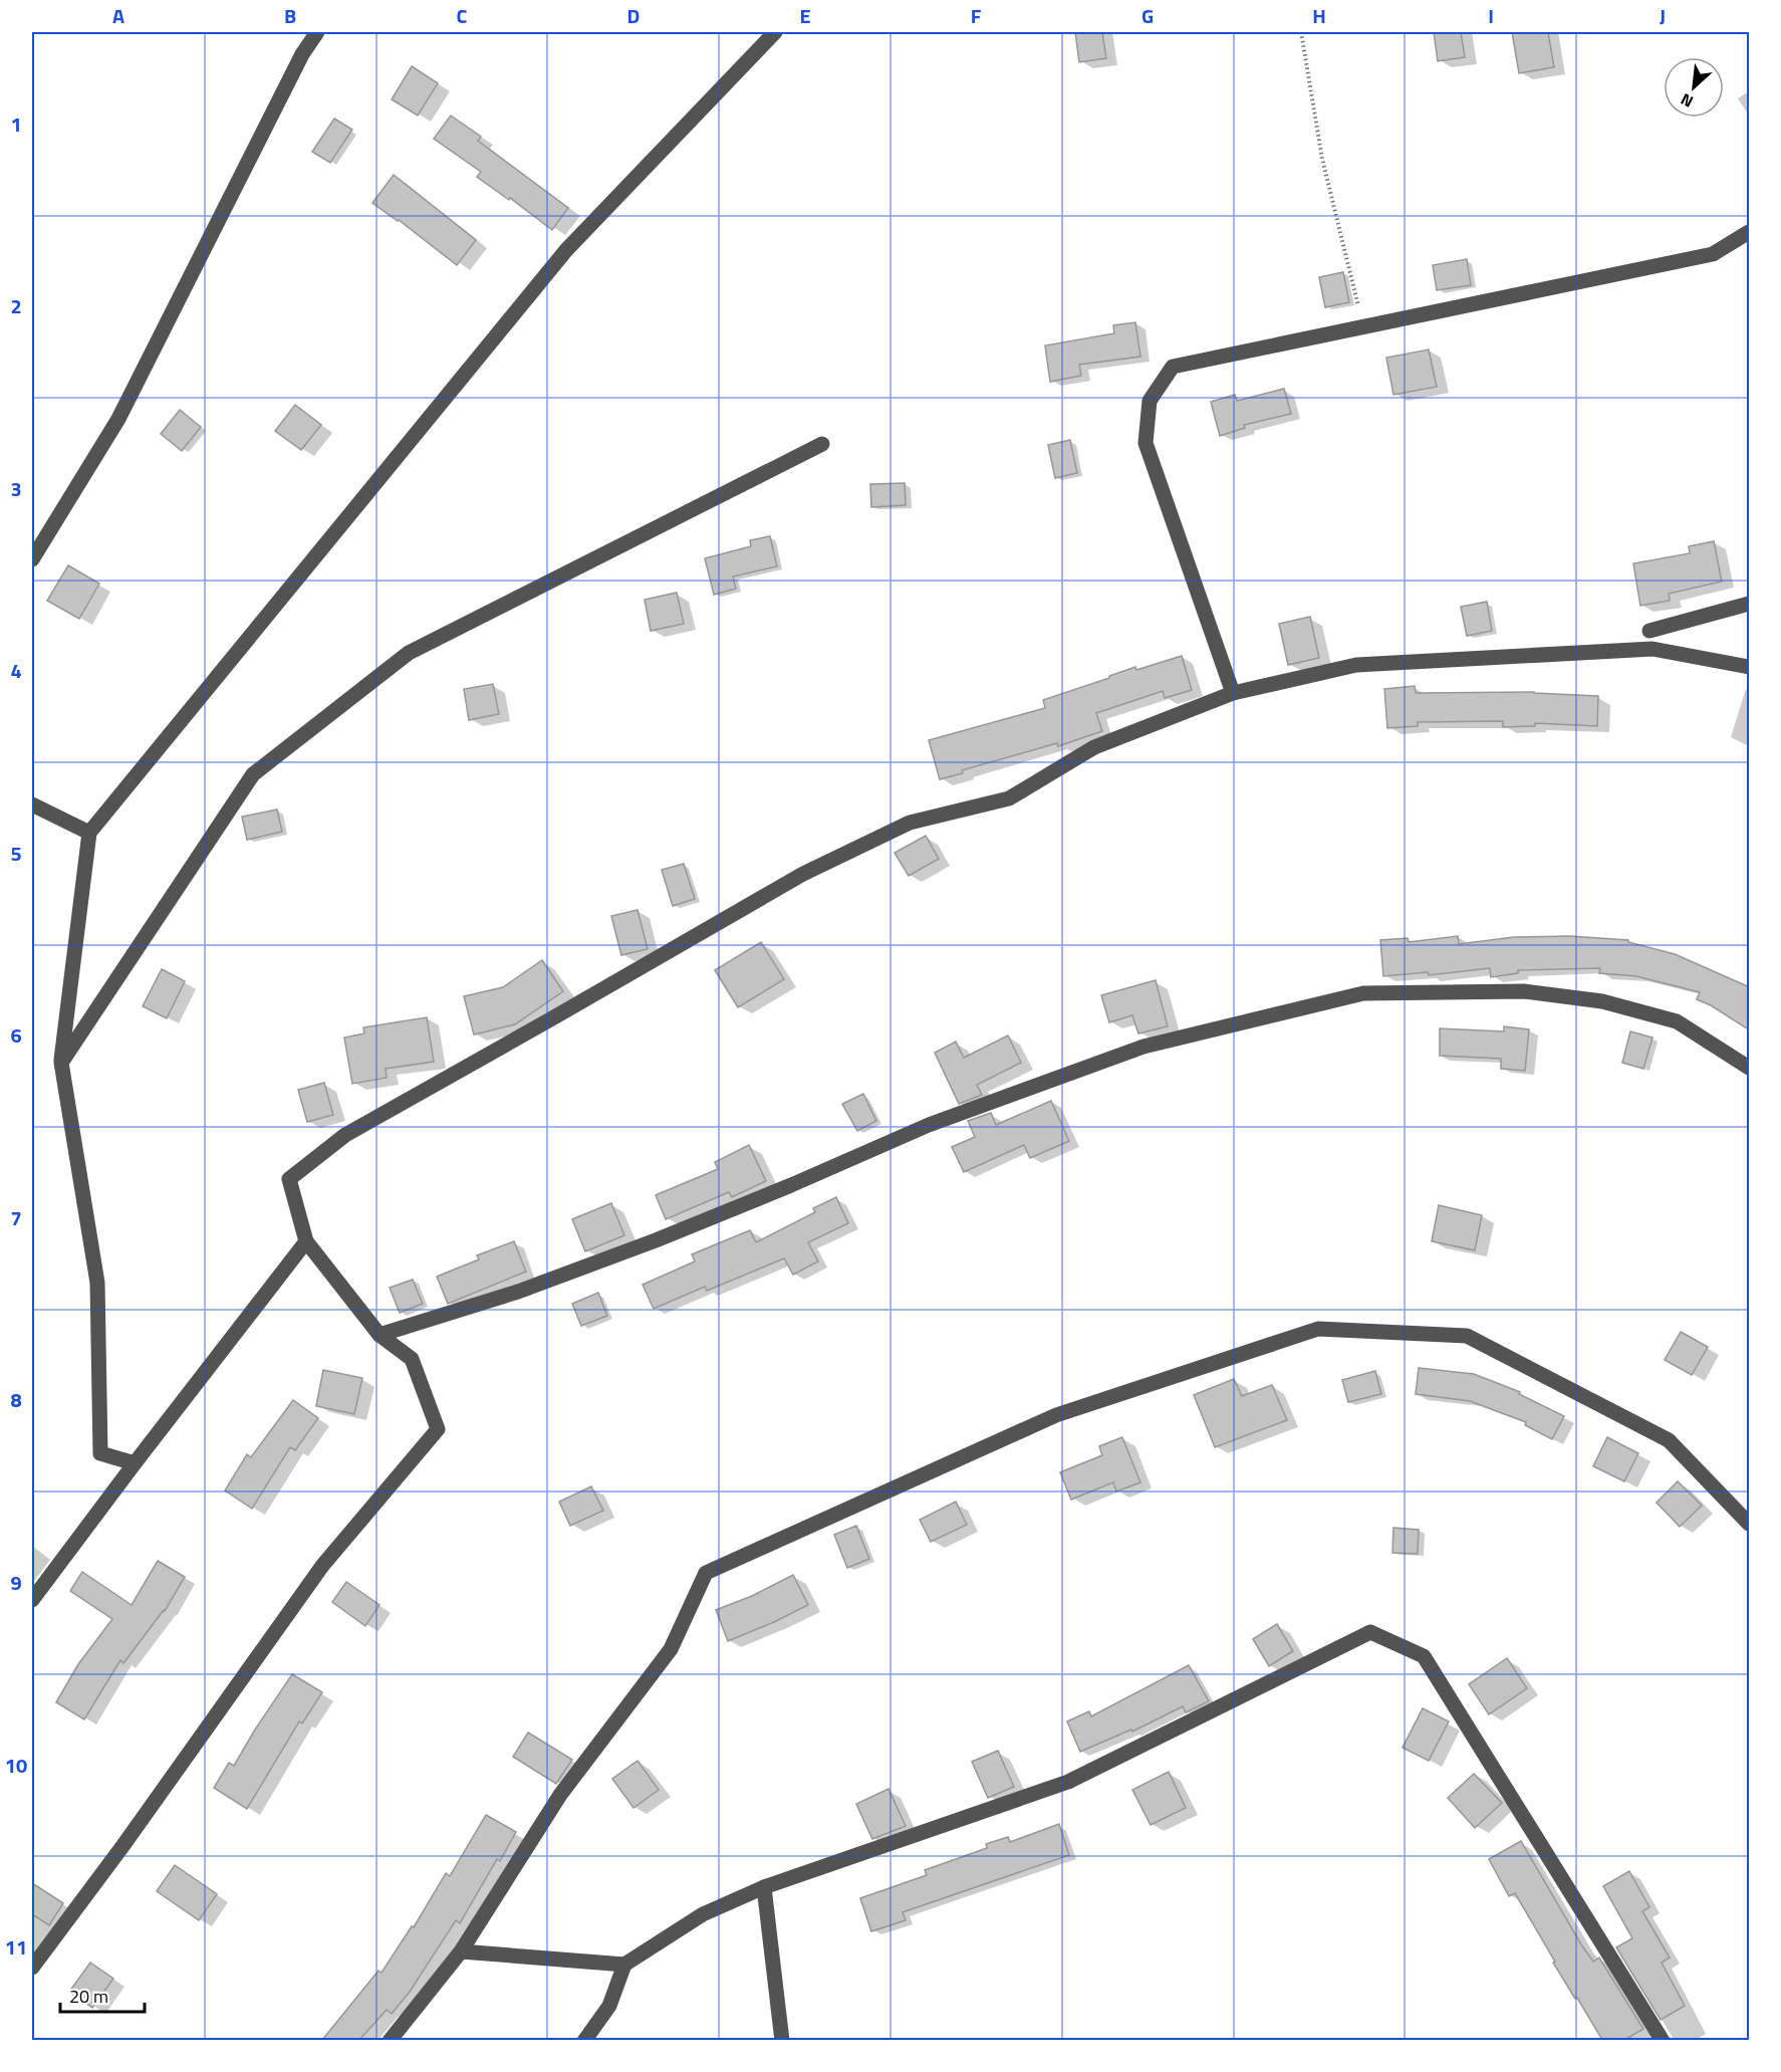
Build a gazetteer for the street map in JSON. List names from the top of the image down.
{
  "scale_bar": "20 m",
  "north": "bottom left",
  "grid": {
    "columns": [
      "A",
      "B",
      "C",
      "D",
      "E",
      "F",
      "G",
      "H",
      "I",
      "J"
    ],
    "rows": [
      "1",
      "2",
      "3",
      "4",
      "5",
      "6",
      "7",
      "8",
      "9",
      "10",
      "11"
    ]
  }
}
